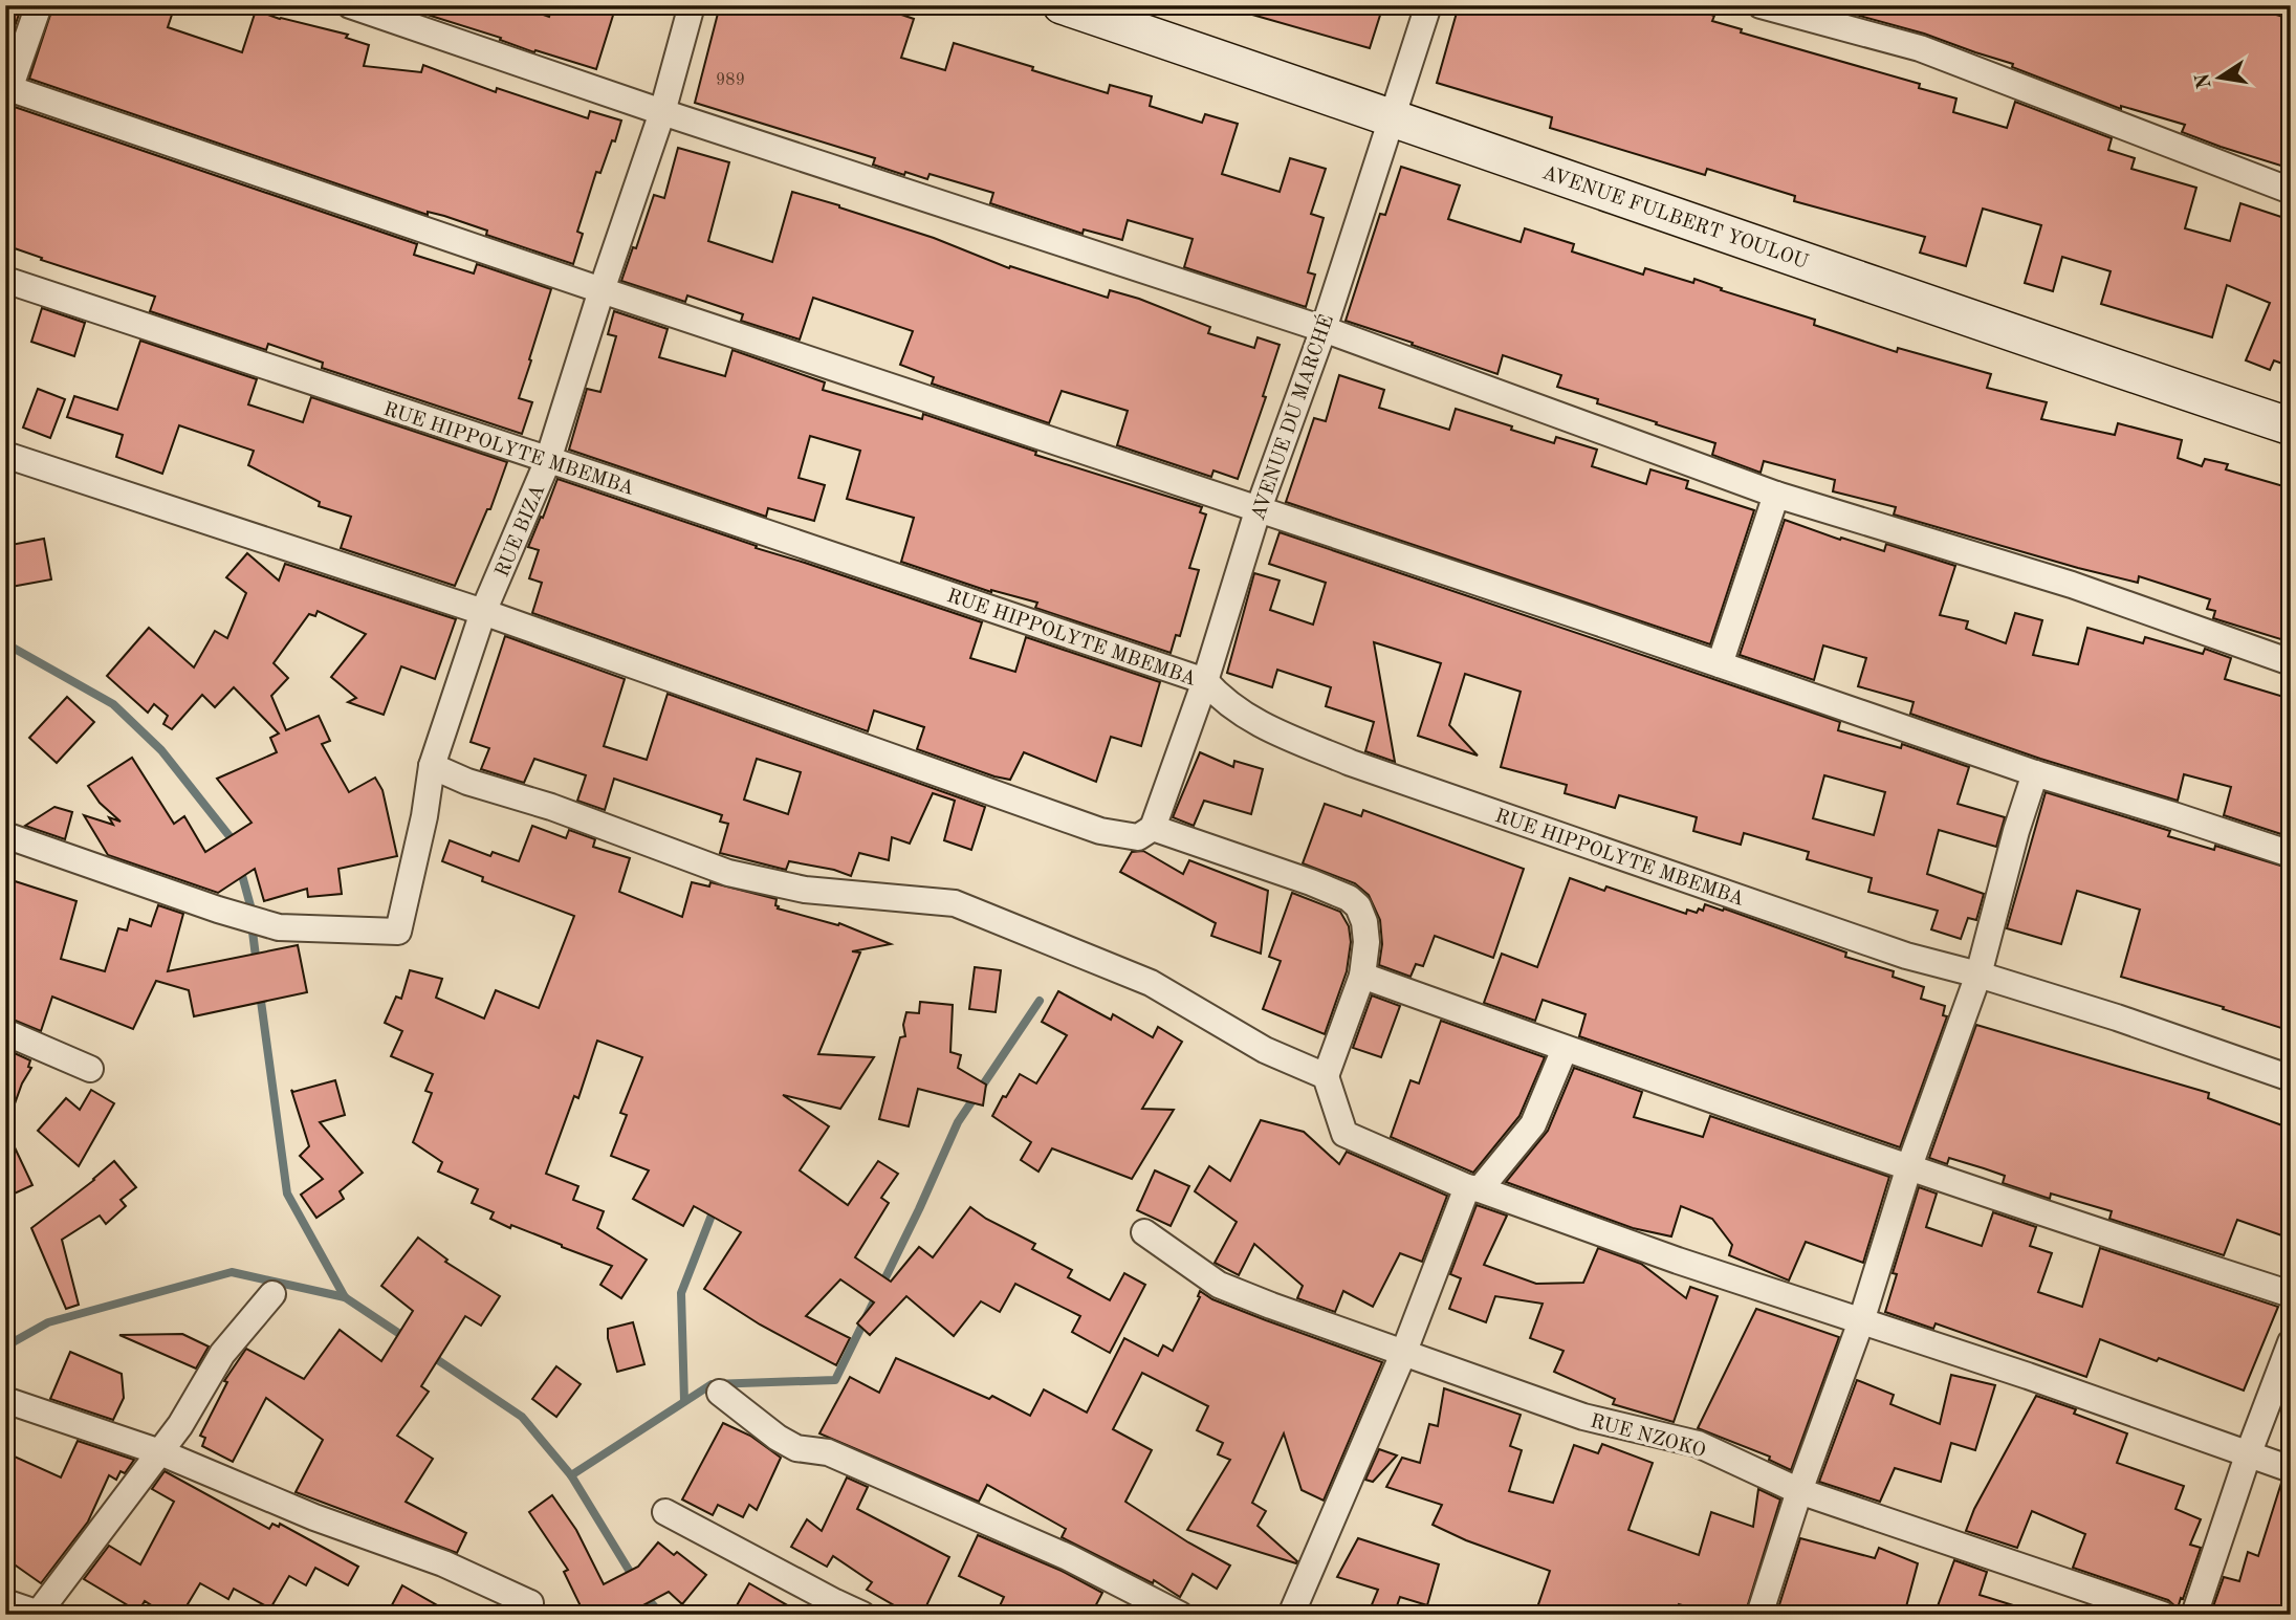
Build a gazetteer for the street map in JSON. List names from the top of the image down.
{
  "streets": {
    "main road": ["AVENUE FULBERT YOULOU"],
    "street": [
      "AVENUE DU MARCHÉ",
      "RUE HIPPOLYTE MBEMBA",
      "RUE BIZA",
      "RUE NZOKO"
    ]
  },
  "crossings": [
    ["AVENUE FULBERT YOULOU", "AVENUE DU MARCHÉ"],
    ["AVENUE DU MARCHÉ", "RUE HIPPOLYTE MBEMBA"],
    ["RUE HIPPOLYTE MBEMBA", "RUE BIZA"]
  ],
  "house_numbers": ["989"],
  "north": "left"
}
